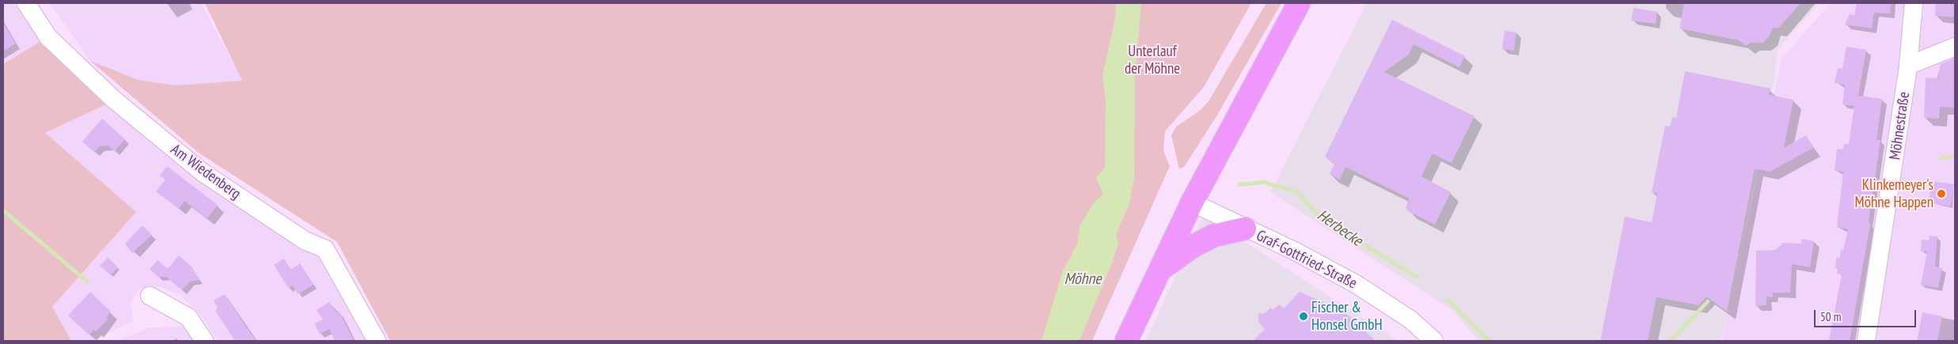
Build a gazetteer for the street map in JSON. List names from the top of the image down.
{
  "streets": {
    "street": ["Möhnestraße", "Am Wiedenberg", "Graf-Gottfried-Straße"]
  },
  "water": ["Herbecke", "Möhne"],
  "parks": ["Unterlauf der Möhne"],
  "places": ["Klinkemeyer's Möhne Happen", "Fischer & Honsel GmbH"],
  "scale_bar": "50 m"
}
